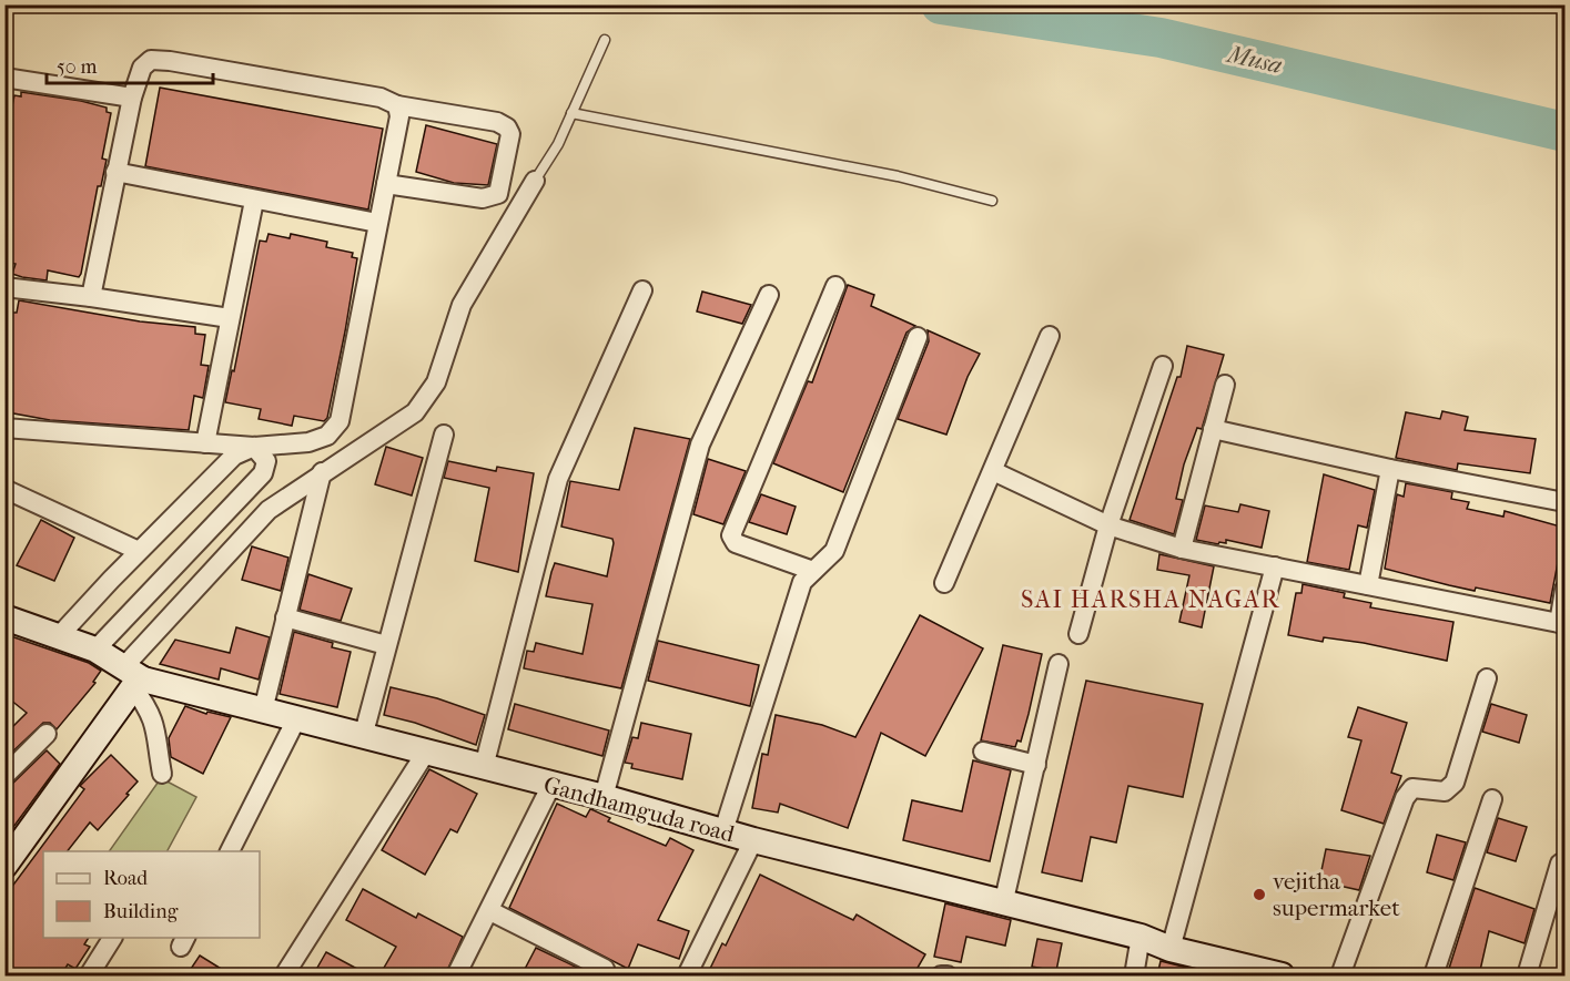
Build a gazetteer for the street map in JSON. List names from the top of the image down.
{
  "streets": {
    "street": ["Gandhamguda road"]
  },
  "districts": ["SAI HARSHA NAGAR"],
  "water": ["Musa"],
  "places": ["vejitha supermarket"],
  "legend": ["Road", "Building"],
  "scale_bar": "50 m"
}
